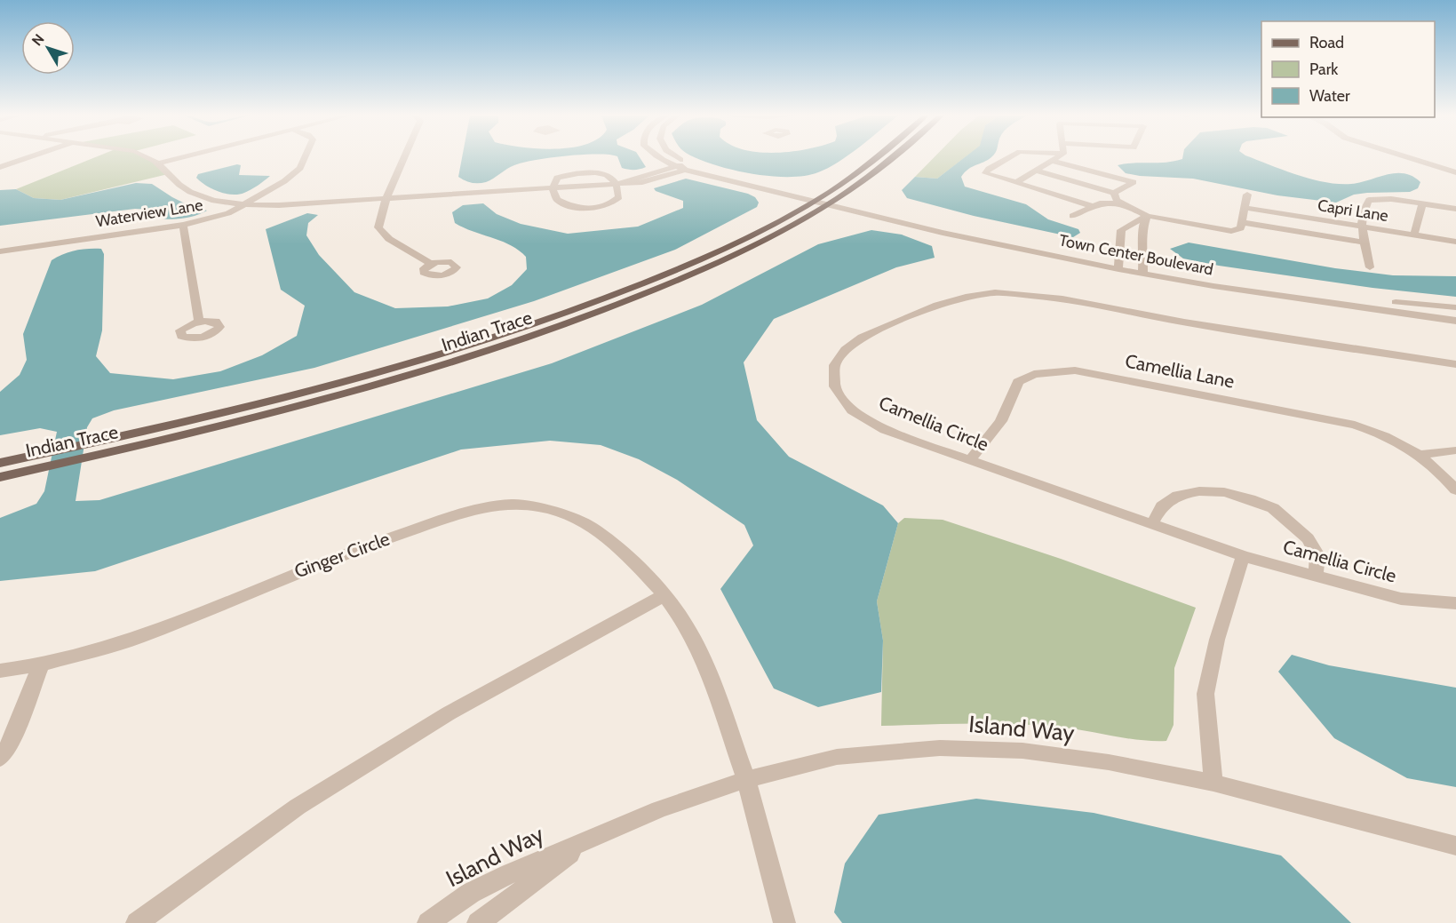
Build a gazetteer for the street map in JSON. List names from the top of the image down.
{
  "streets": {
    "main road": ["Indian Trace"],
    "street": [
      "Capri Lane",
      "Waterview Lane",
      "Town Center Boulevard",
      "Camellia Lane",
      "Camellia Circle",
      "Ginger Circle",
      "Island Way"
    ]
  },
  "crossings": [
    ["Town Center Boulevard", "Indian Trace"],
    ["Camellia Lane", "Camellia Circle"],
    ["Ginger Circle", "Island Way"]
  ],
  "legend": ["Road", "Park", "Water"],
  "north": "top left"
}
